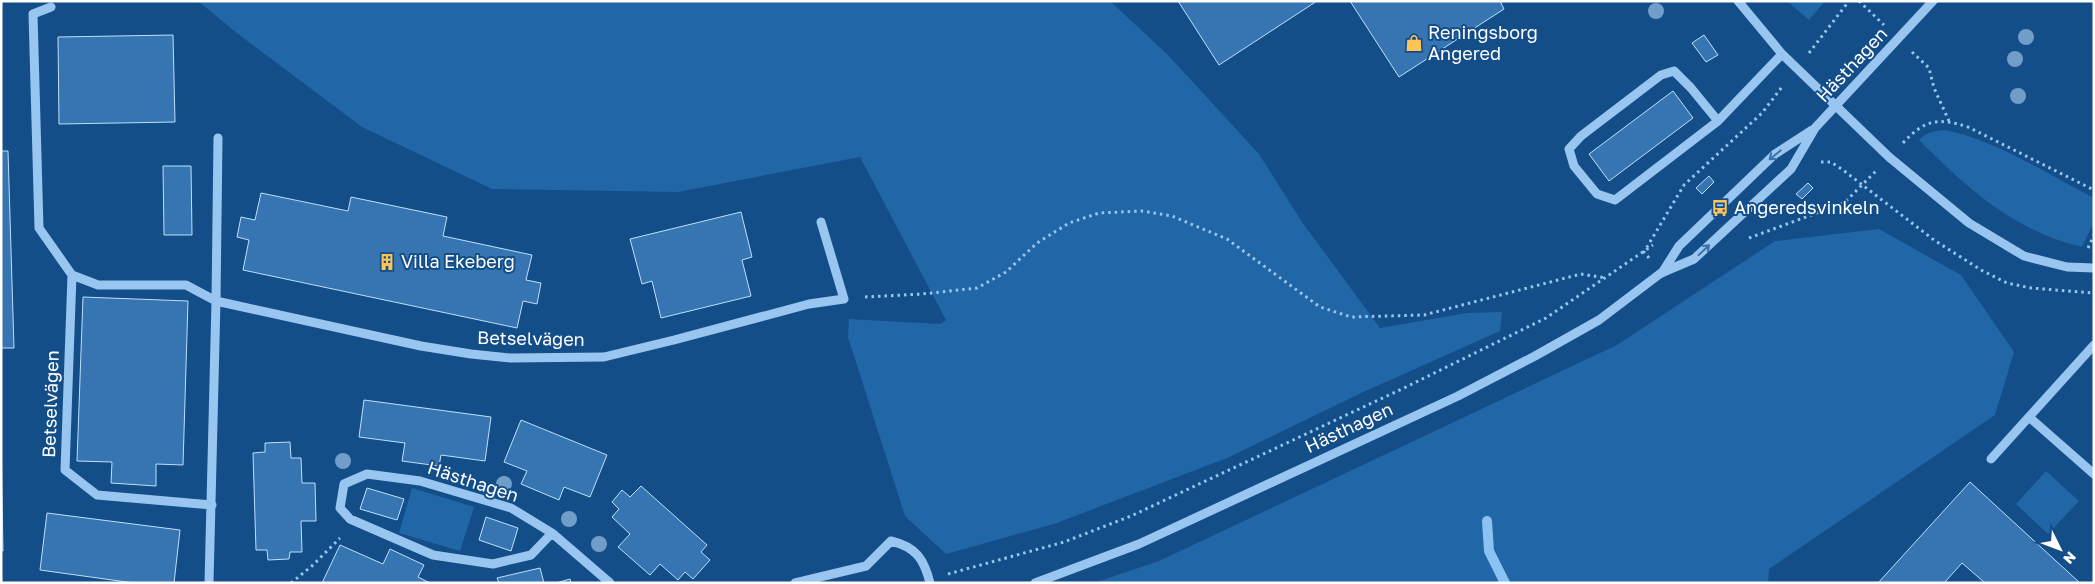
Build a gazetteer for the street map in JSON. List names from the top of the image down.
{
  "streets": {
    "street": ["Hästhagen", "Betselvägen"]
  },
  "places": {
    "shop": ["Reningsborg Angered"],
    "bus stop": ["Angeredsvinkeln"],
    "building": ["Villa Ekeberg"]
  },
  "north": "bottom right"
}
